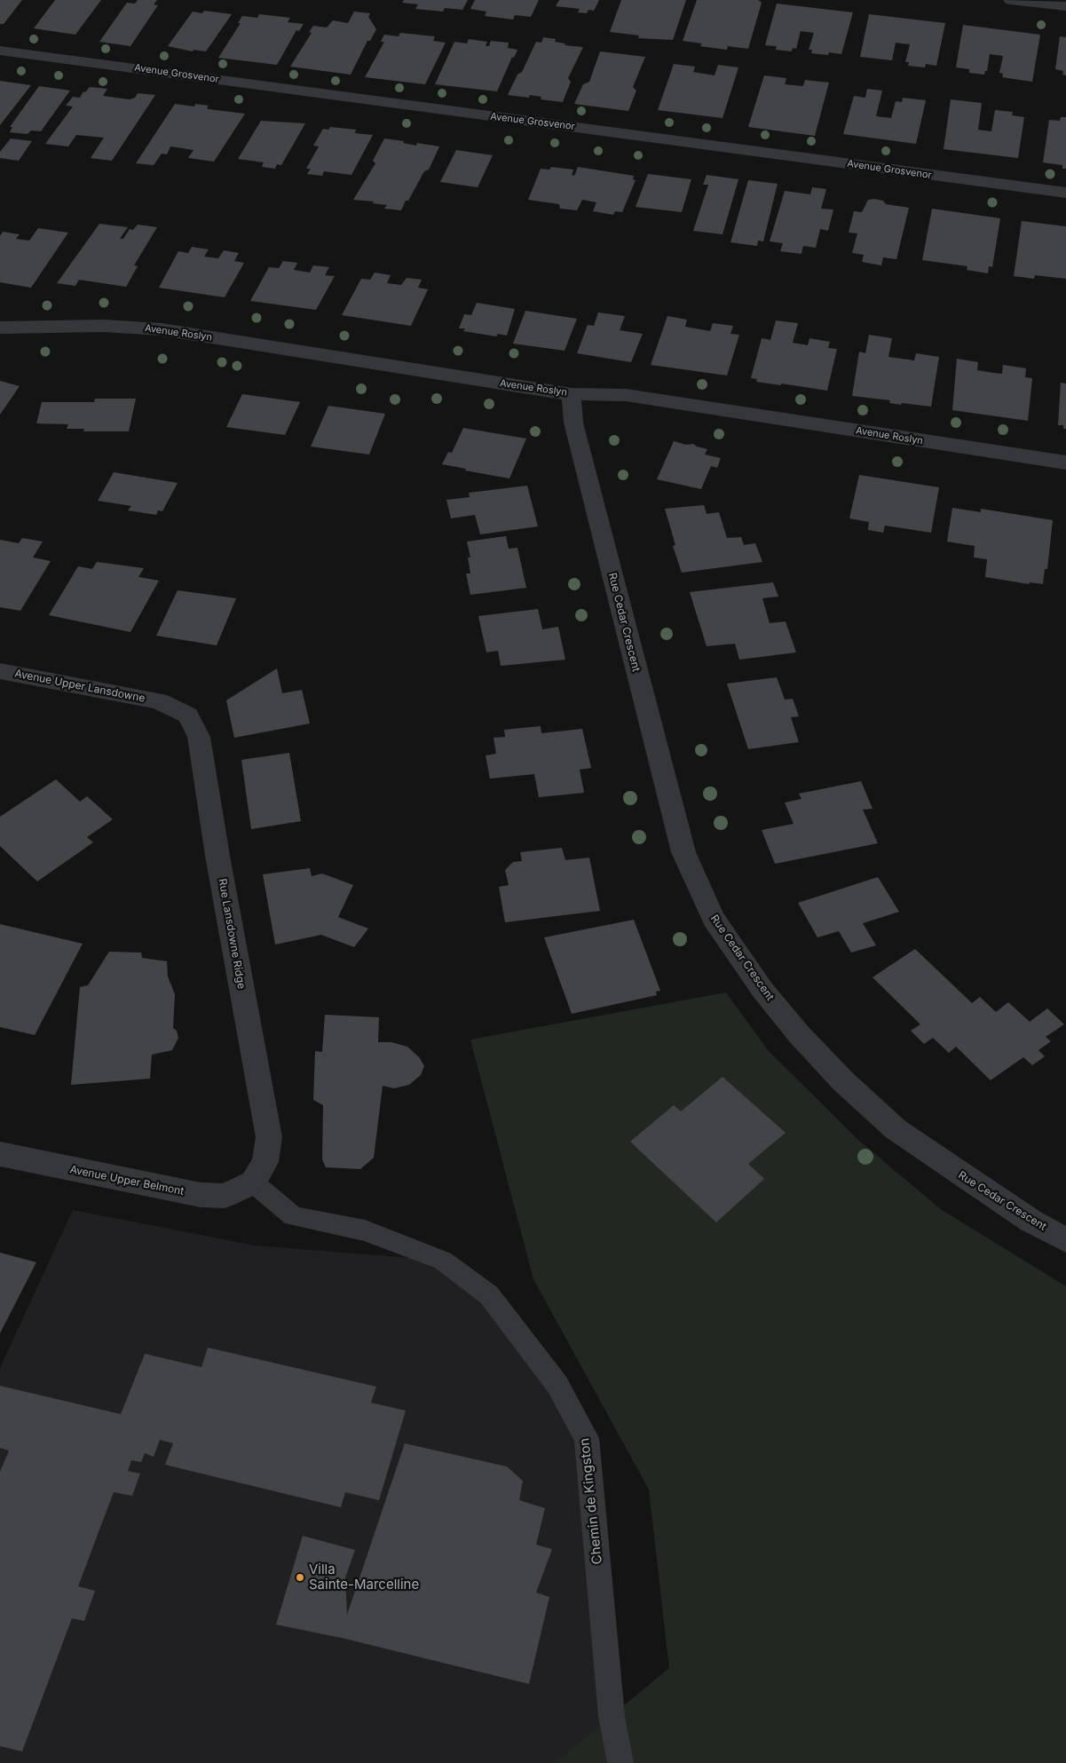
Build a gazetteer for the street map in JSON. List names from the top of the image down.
{
  "streets": {
    "street": [
      "Avenue Grosvenor",
      "Avenue Roslyn",
      "Rue Cedar Crescent",
      "Avenue Upper Lansdowne",
      "Rue Lansdowne Ridge",
      "Avenue Upper Belmont"
    ],
    "lane": ["Chemin de Kingston"]
  },
  "crossings": [
    ["Avenue Roslyn", "Rue Cedar Crescent"],
    ["Avenue Upper Lansdowne", "Rue Lansdowne Ridge"],
    ["Rue Lansdowne Ridge", "Avenue Upper Belmont"],
    ["Rue Lansdowne Ridge", "Chemin de Kingston"],
    ["Avenue Upper Belmont", "Chemin de Kingston"]
  ],
  "places": ["Villa Sainte-Marcelline"]
}
